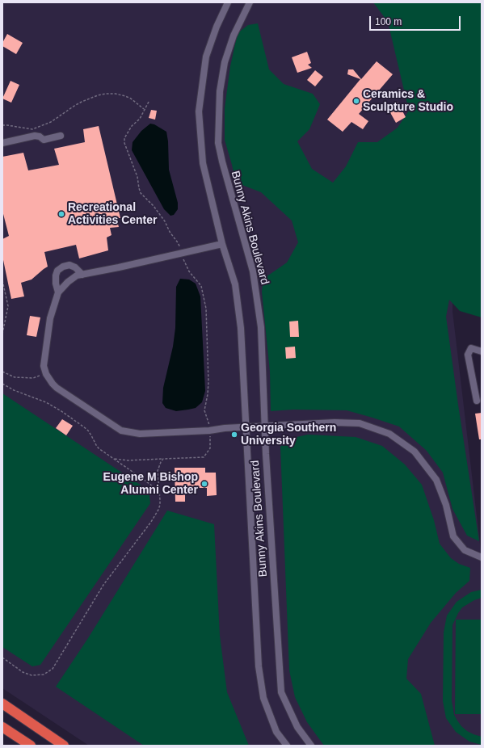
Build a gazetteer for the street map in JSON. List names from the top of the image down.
{
  "streets": {
    "street": ["Bunny Akins Boulevard"]
  },
  "places": [
    "Ceramics & Sculpture Studio",
    "Recreational Activities Center",
    "Georgia Southern University",
    "Eugene M Bishop Alumni Center"
  ],
  "scale_bar": "100 m"
}
